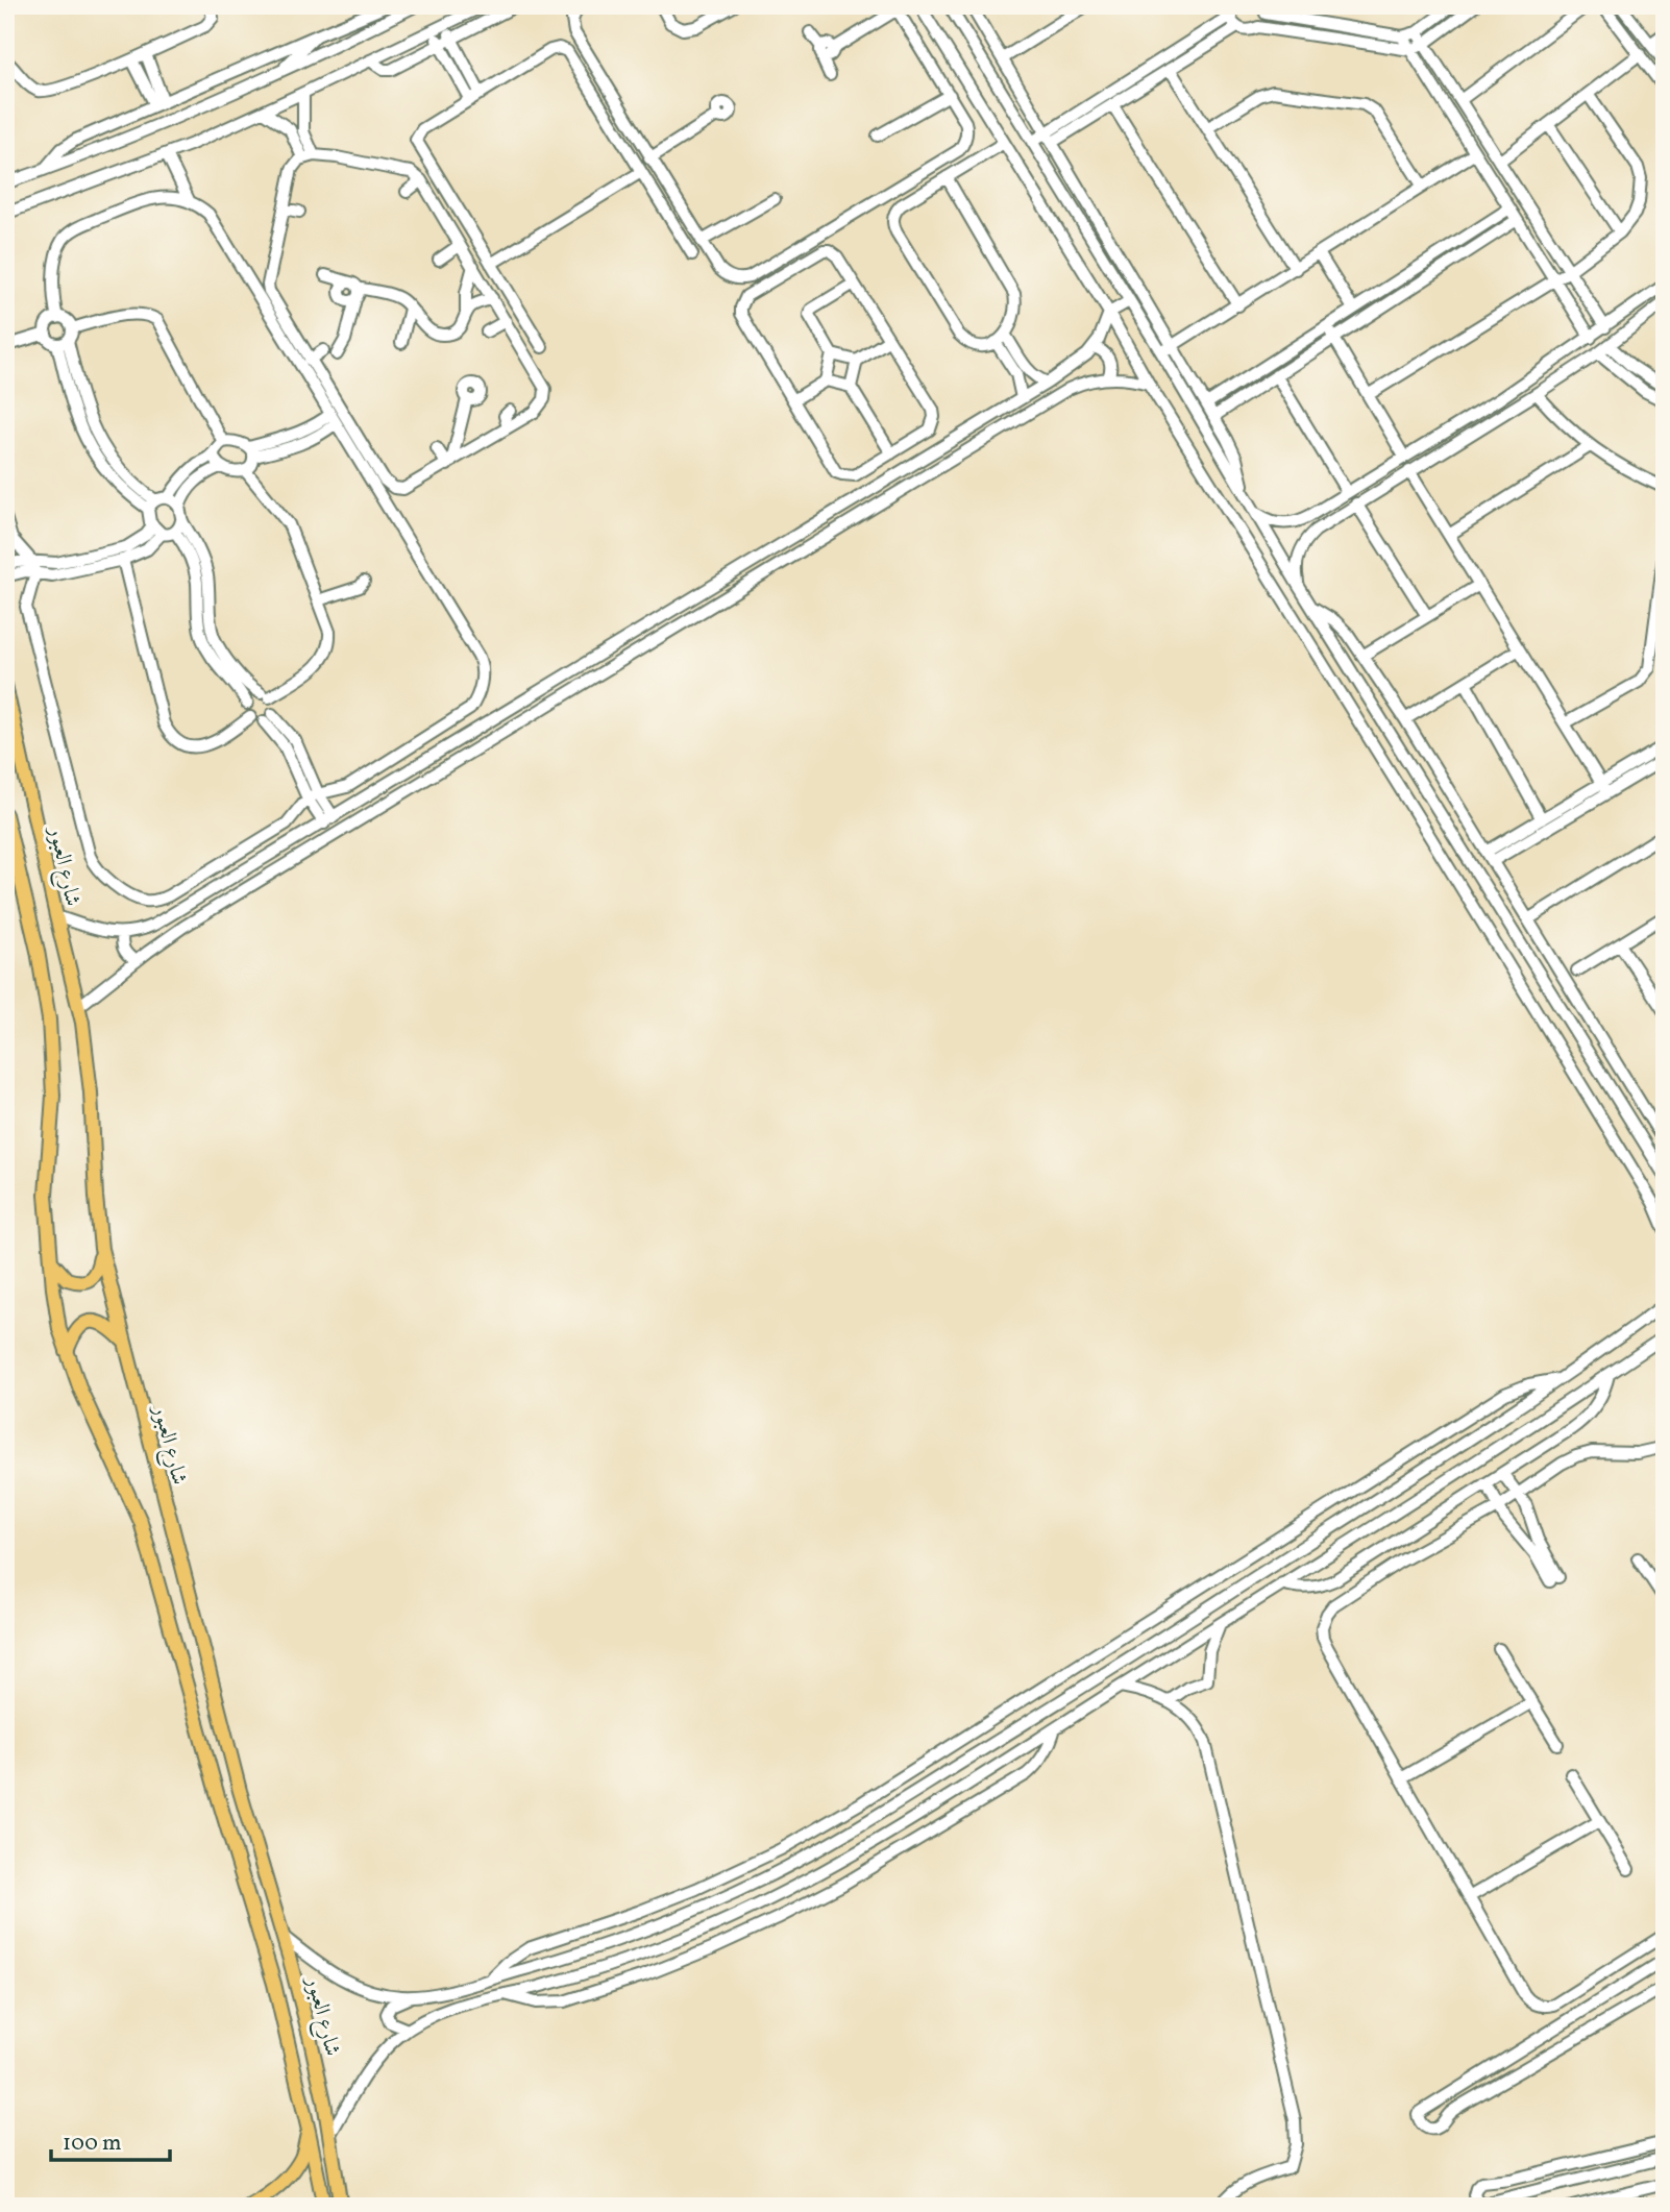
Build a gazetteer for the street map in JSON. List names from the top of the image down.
{
  "streets": {
    "main road": ["شارع العبور"]
  },
  "scale_bar": "100 m"
}
